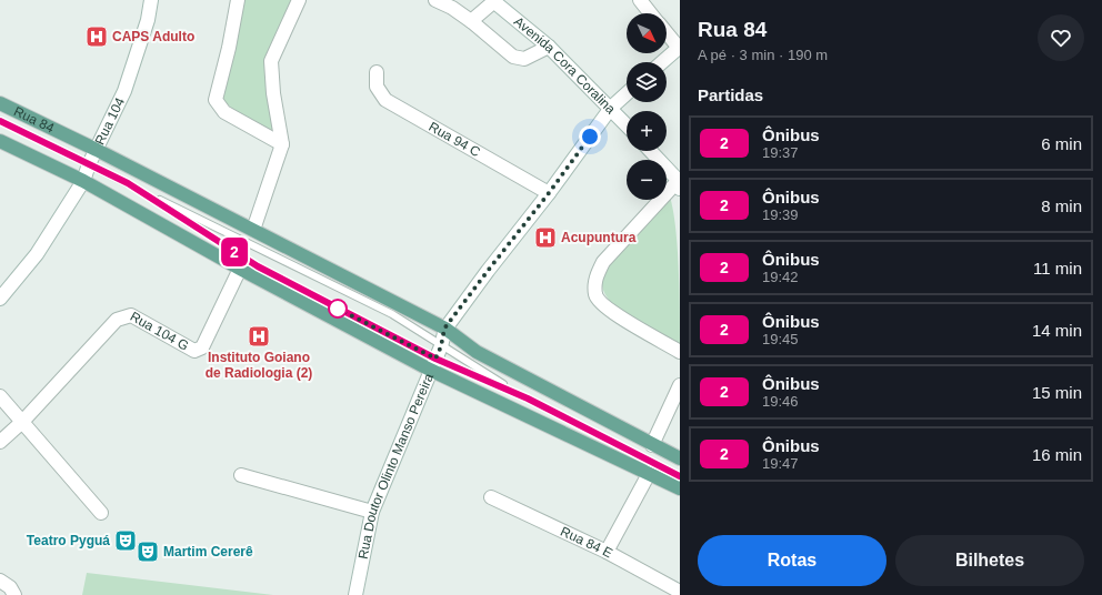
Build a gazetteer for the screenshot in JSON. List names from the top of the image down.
{
  "streets": {
    "main road": ["Rua 84"],
    "street": [
      "Avenida Cora Coralina",
      "Rua 104",
      "Rua 94 C",
      "Rua 104 G",
      "Rua Doutor Olinto Manso Pereira",
      "Rua 84 E"
    ]
  },
  "crossings": [
    ["Avenida Cora Coralina", "Rua Doutor Olinto Manso Pereira"],
    ["Rua 84", "Rua 104"],
    ["Rua 84", "Rua Doutor Olinto Manso Pereira"],
    ["Rua 94 C", "Rua Doutor Olinto Manso Pereira"]
  ],
  "places": {
    "hospital": ["CAPS Adulto", "Acupuntura", "Instituto Goiano de Radiologia (2)"],
    "theatre": ["Teatro Pyguá", "Martim Cererê"]
  },
  "lines": ["bus line 2"],
  "north": "bottom right",
  "page": {
    "on_map": "2",
    "heading": [
      ["Rua 84", "A pé · 3 min · 190 m"],
      "Partidas"
    ],
    "map_buttons": ["+", "−"],
    "list": [
      {
        "mark": "2",
        "name": "Ônibus",
        "note": "19:37",
        "value": "6 min"
      },
      {
        "mark": "2",
        "name": "Ônibus",
        "note": "19:39",
        "value": "8 min"
      },
      {
        "mark": "2",
        "name": "Ônibus",
        "note": "19:42",
        "value": "11 min"
      },
      {
        "mark": "2",
        "name": "Ônibus",
        "note": "19:45",
        "value": "14 min"
      },
      {
        "mark": "2",
        "name": "Ônibus",
        "note": "19:46",
        "value": "15 min"
      },
      {
        "mark": "2",
        "name": "Ônibus",
        "note": "19:47",
        "value": "16 min"
      }
    ],
    "buttons": ["Rotas", "Bilhetes"]
  }
}
